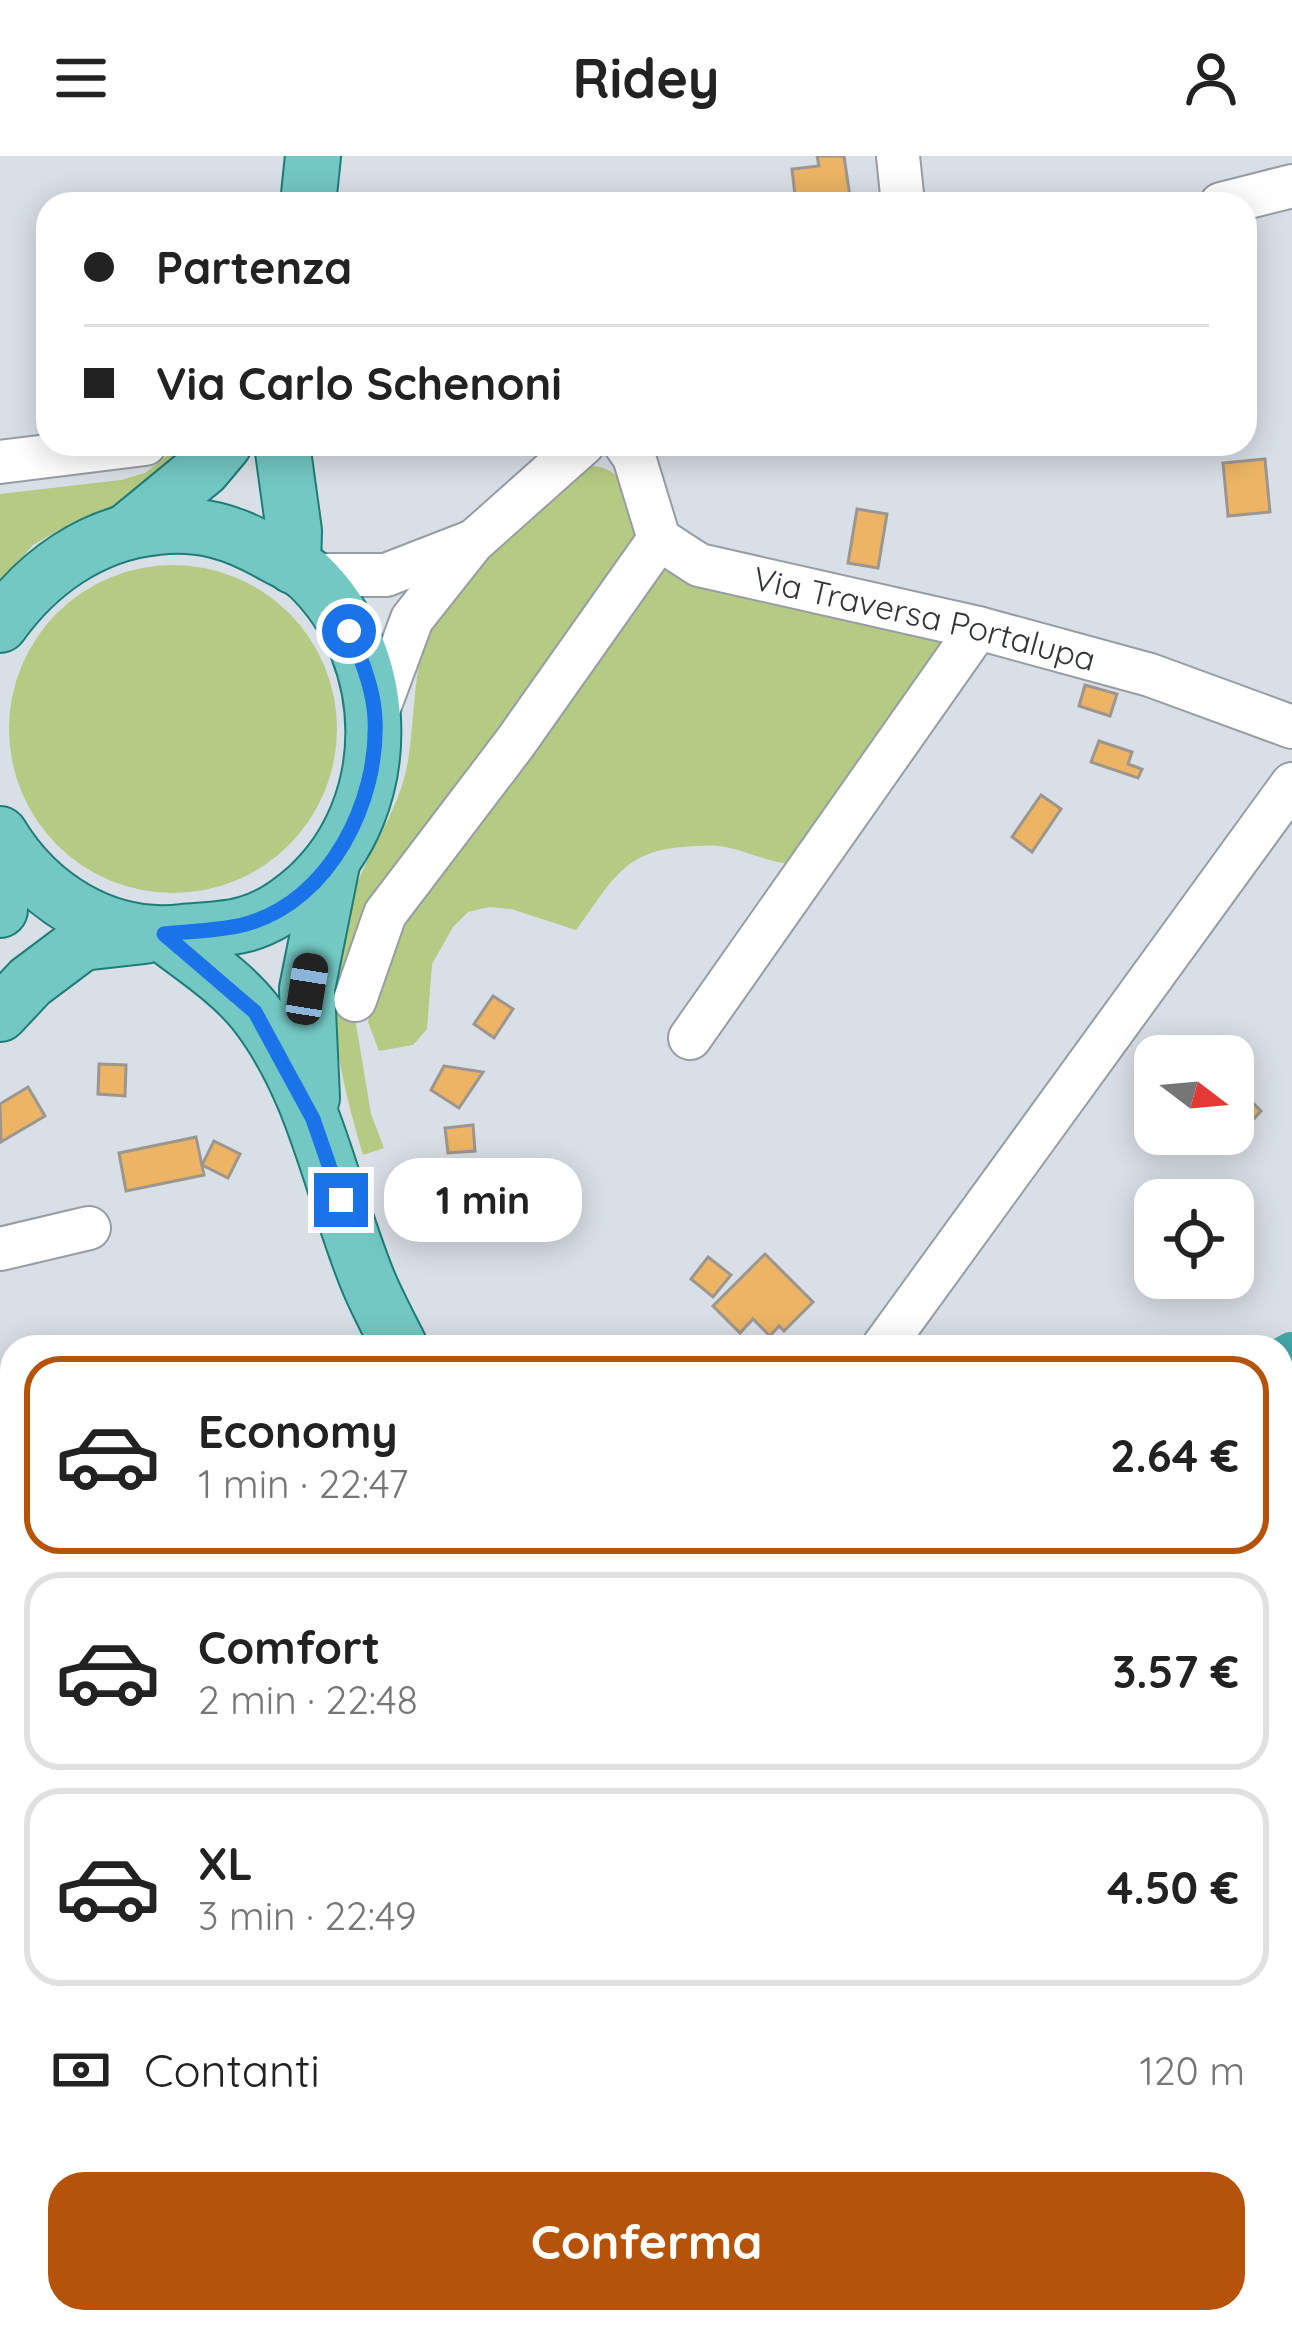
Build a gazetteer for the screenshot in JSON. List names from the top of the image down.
{
  "streets": {
    "street": ["Via Traversa Portalupa"]
  },
  "north": "right",
  "page": {
    "header": "Ridey",
    "banner": ["Partenza", "Via Carlo Schenoni"],
    "bubble": "1 min",
    "list": [
      {
        "name": "Economy",
        "note": "1 min · 22:47",
        "value": "2.64 €"
      },
      {
        "name": "Comfort",
        "note": "2 min · 22:48",
        "value": "3.57 €"
      },
      {
        "name": "XL",
        "note": "3 min · 22:49",
        "value": "4.50 €"
      }
    ],
    "pay": ["Contanti", "120 m"],
    "buttons": "Conferma"
  }
}
